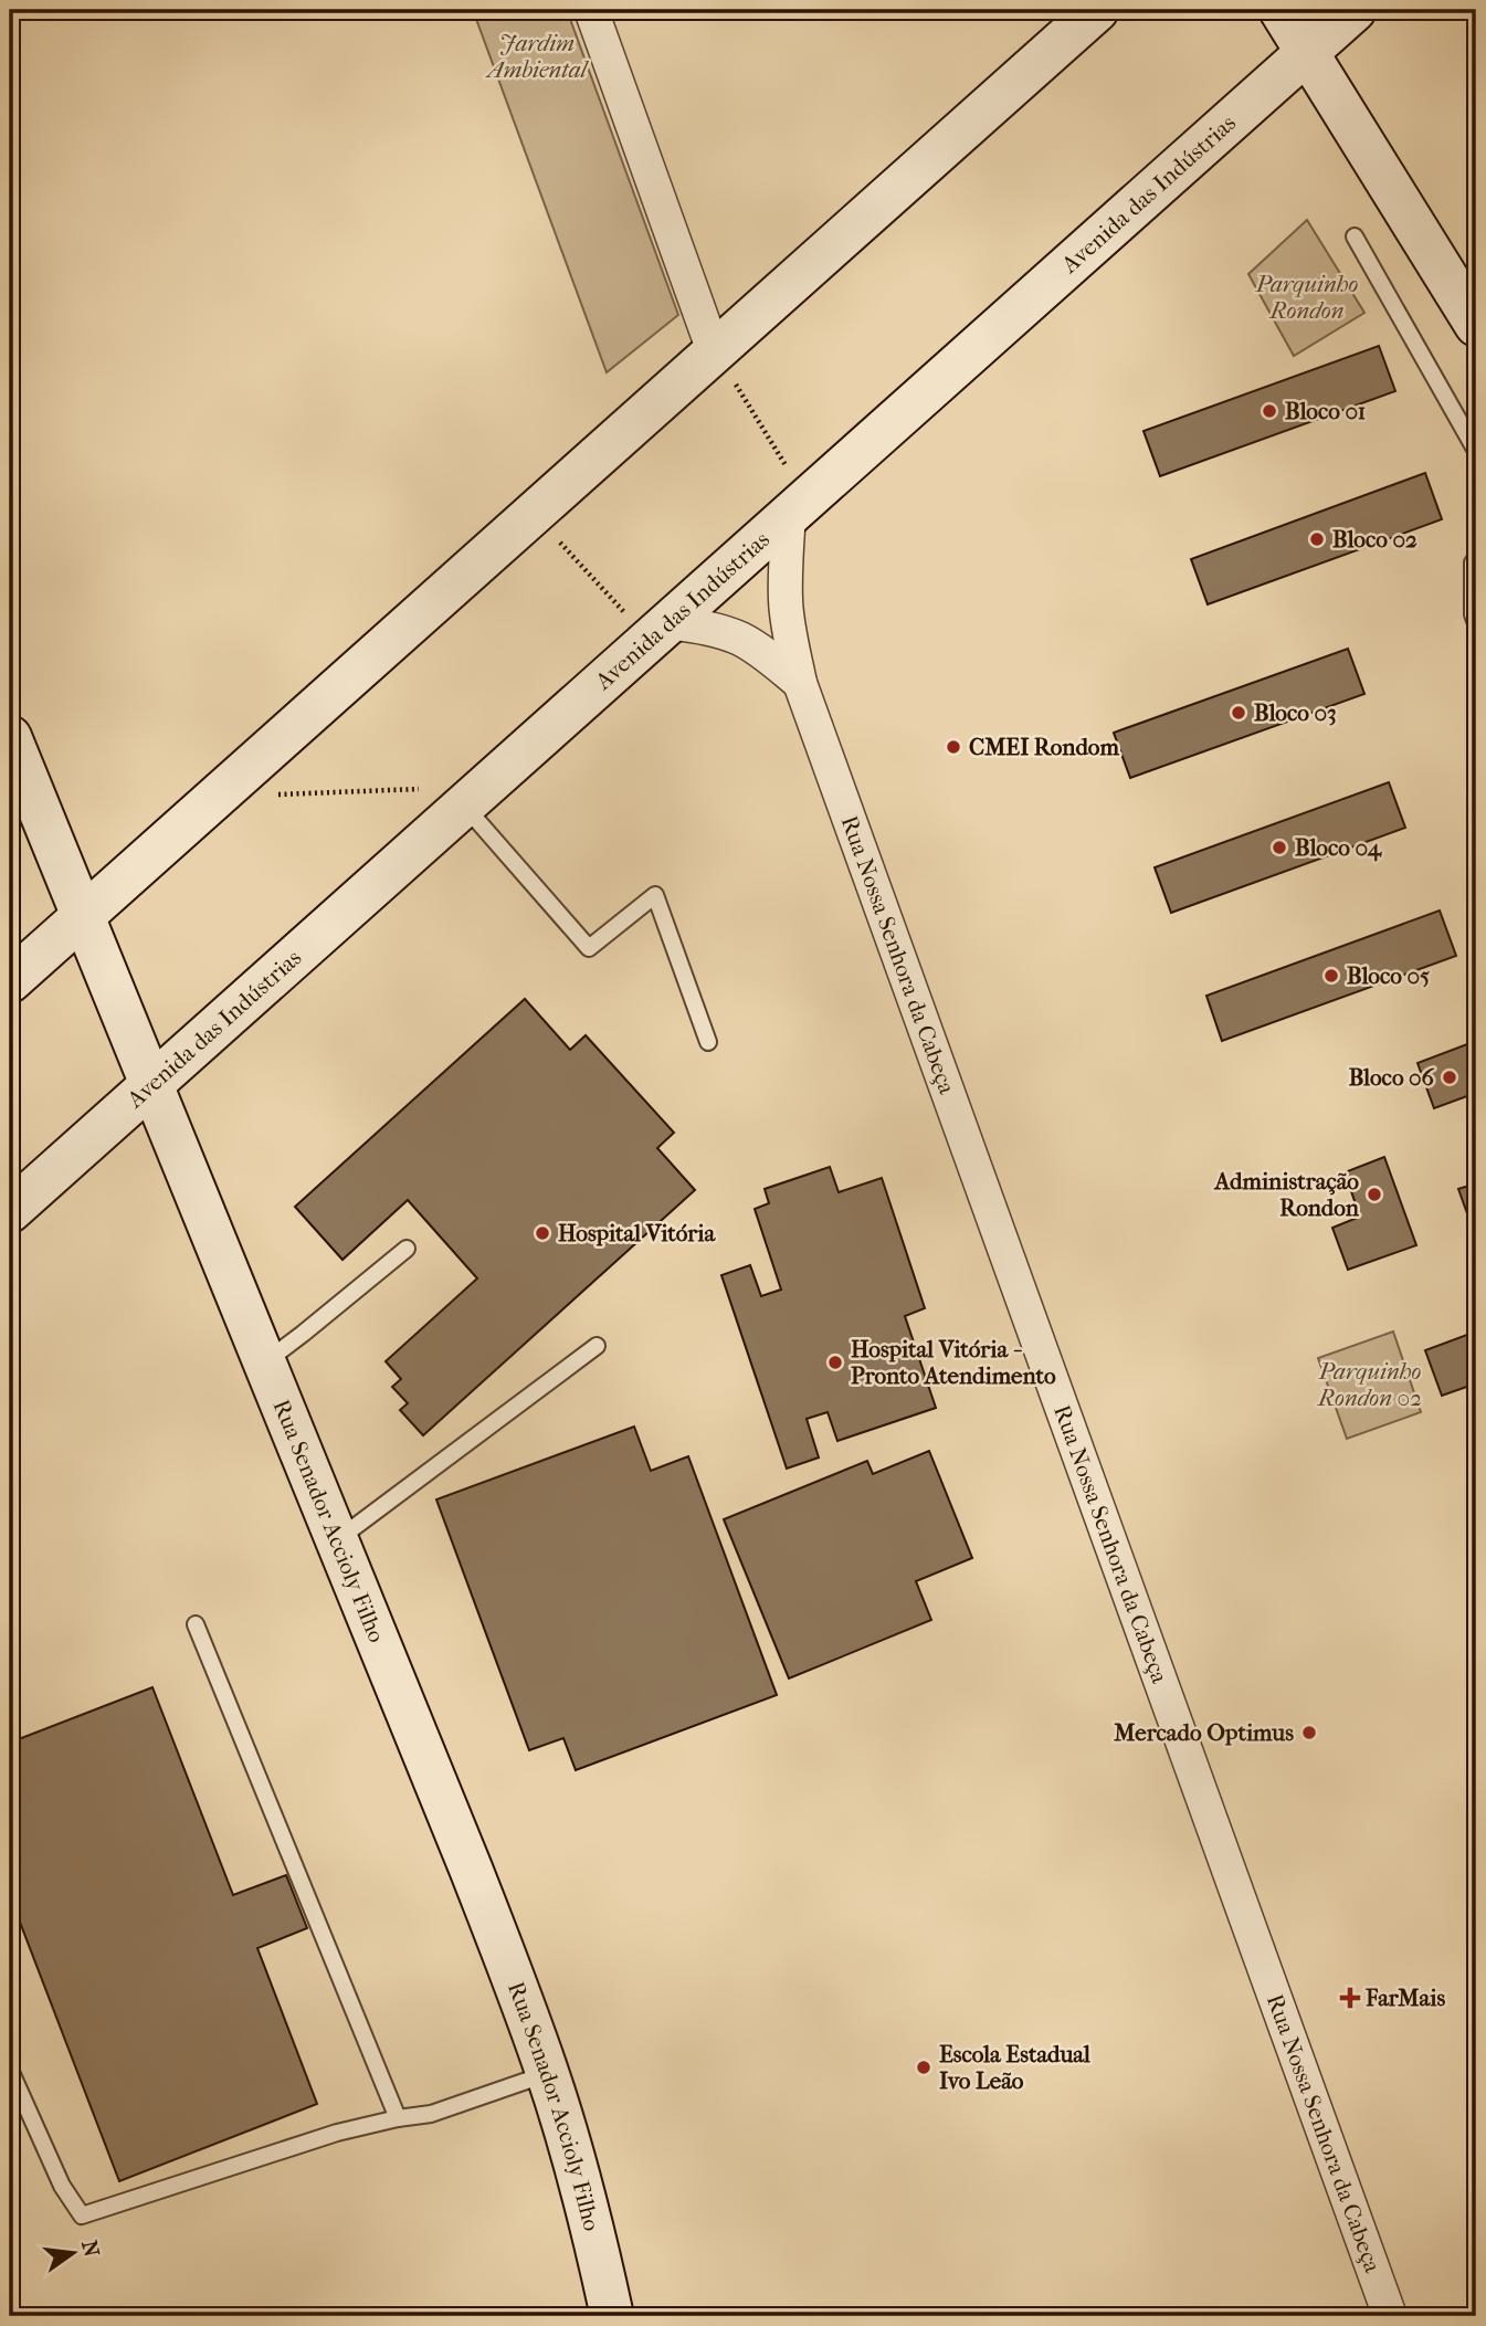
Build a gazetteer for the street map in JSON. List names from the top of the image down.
{
  "streets": {
    "main road": ["Avenida das Indústrias", "Rua Senador Accioly Filho"],
    "street": ["Rua Nossa Senhora da Cabeça"]
  },
  "crossings": [
    ["Avenida das Indústrias", "Rua Nossa Senhora da Cabeça"],
    ["Avenida das Indústrias", "Rua Senador Accioly Filho"]
  ],
  "parks": ["Jardim Ambiental", "Parquinho Rondon", "Parquinho Rondon 02"],
  "places": {
    "other": [
      "Bloco 01",
      "Bloco 02",
      "Bloco 03",
      "CMEI Rondom",
      "Bloco 04",
      "Bloco 05",
      "Bloco 06",
      "Administração Rondon",
      "Hospital Vitória",
      "Hospital Vitória - Pronto Atendimento",
      "Mercado Optimus",
      "Escola Estadual Ivo Leão"
    ],
    "health": ["FarMais"]
  },
  "north": "right"
}
